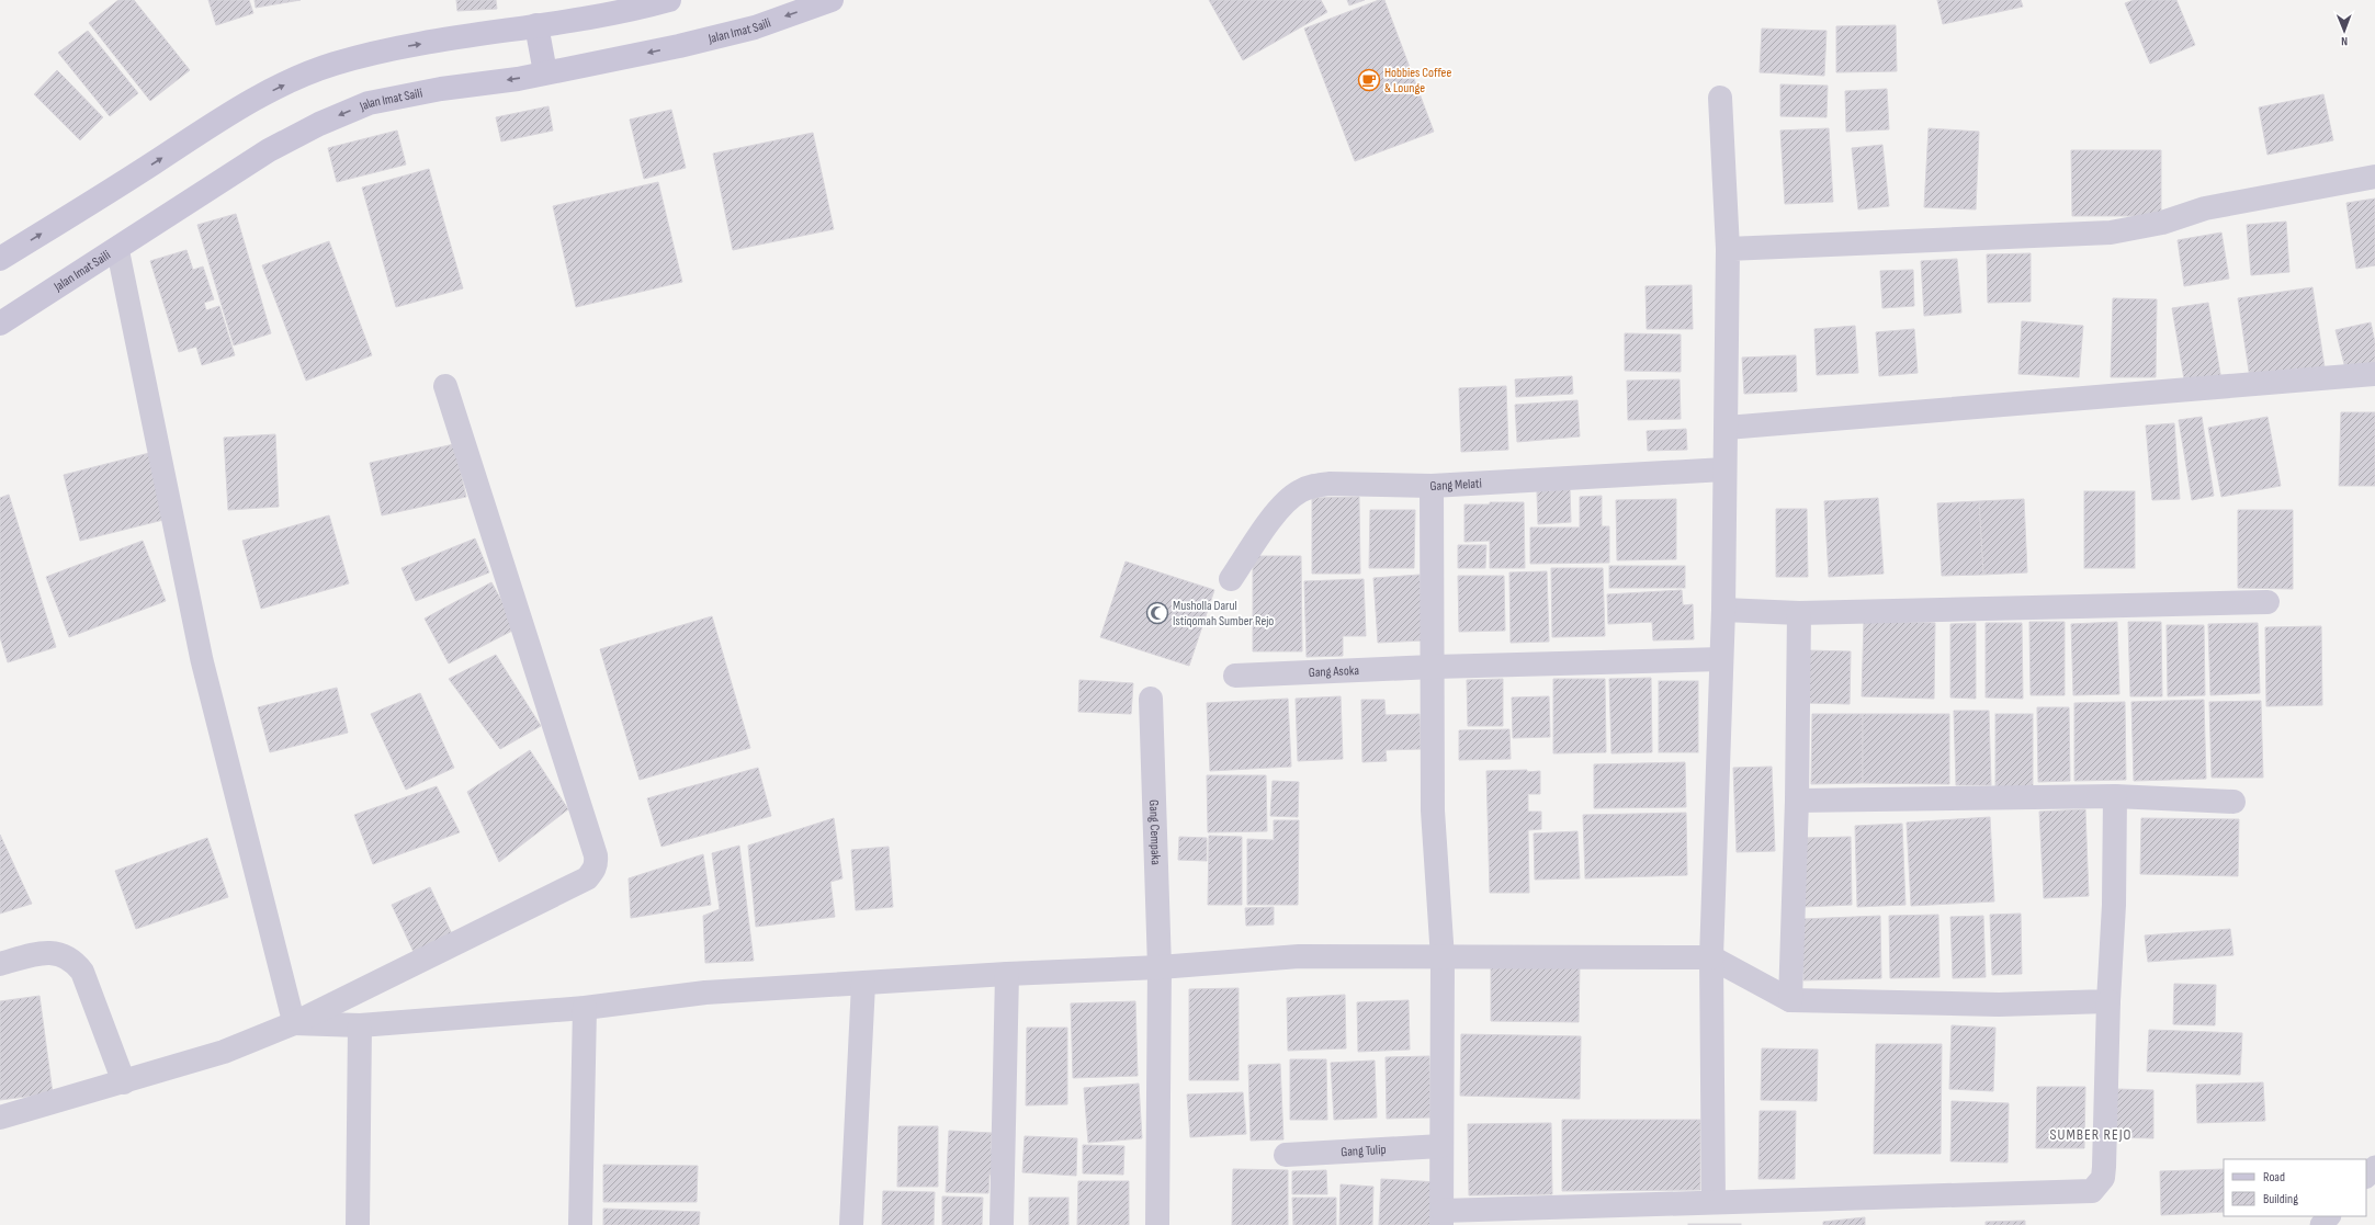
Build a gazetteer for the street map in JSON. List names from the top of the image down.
{
  "streets": {
    "main road": ["Jalan Imat Saili"],
    "street": [
      "Gang Melati",
      "Gang Asoka",
      "Gang Cempaka",
      "Gang Tulip"
    ]
  },
  "districts": ["SUMBER REJO"],
  "places": {
    "cafe": ["Hobbies Coffee & Lounge"],
    "mosque": ["Musholla Darul Istiqomah Sumber Rejo"]
  },
  "legend": ["Road", "Building"],
  "north": "bottom"
}
